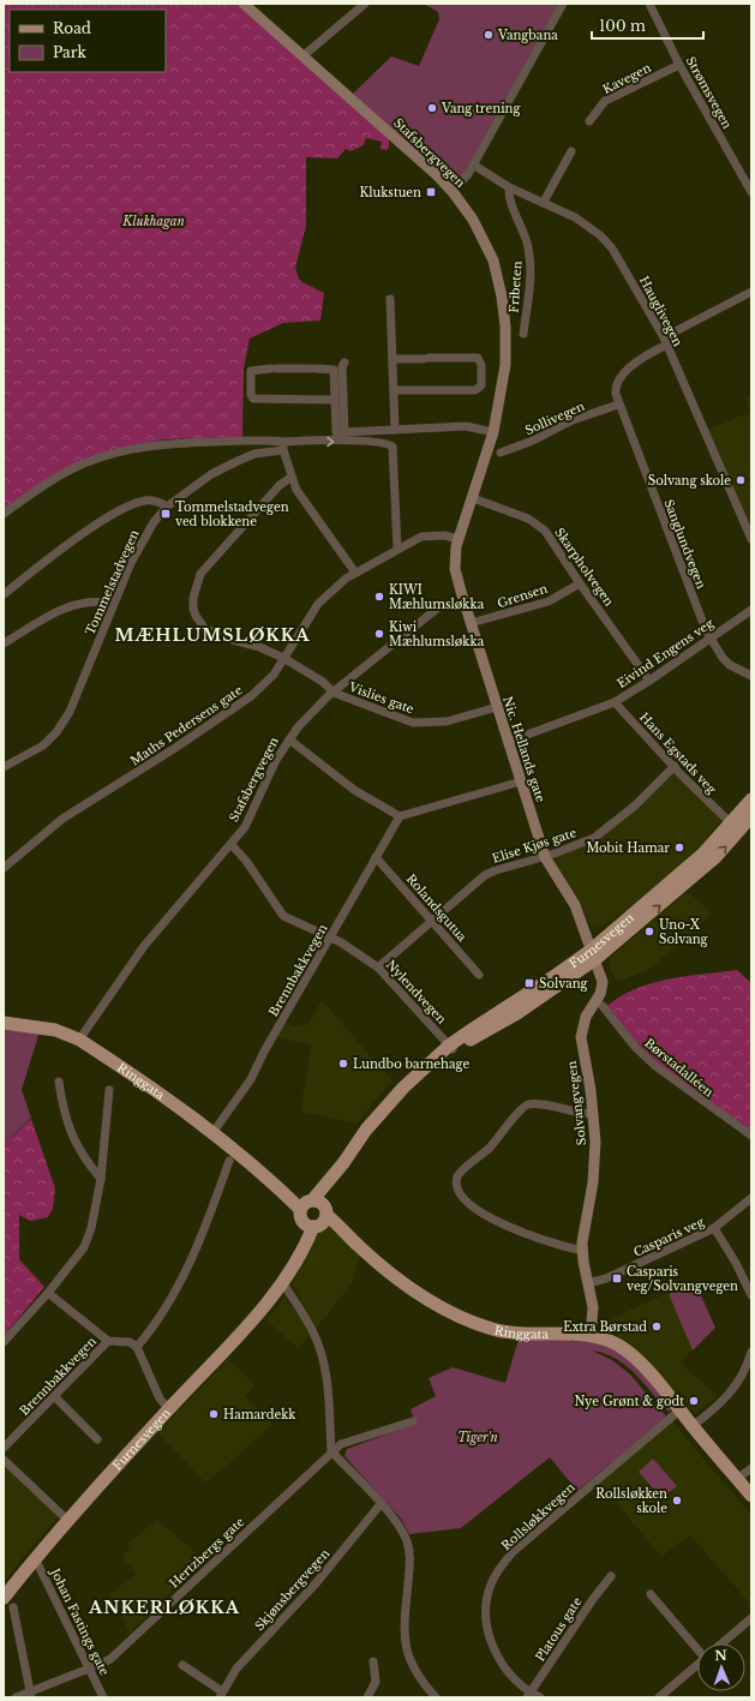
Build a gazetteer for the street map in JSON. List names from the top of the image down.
{
  "streets": {
    "main road": [
      "Stafsbergvegen",
      "Nic. Hellands gate",
      "Furnesvegen",
      "Ringgata",
      "Solvangvegen"
    ],
    "street": [
      "Kavegen",
      "Strømsvegen",
      "Fribeten",
      "Hauglivegen",
      "Sollivegen",
      "Sanglundvegen",
      "Skarpholvegen",
      "Tommelstadvegen",
      "Grensen",
      "Eivind Engens veg",
      "Vislies gate",
      "Maths Pedersens gate",
      "Hans Egstads veg",
      "Elise Kjøs gate",
      "Rolandsgutua",
      "Brennbakkvegen",
      "Nylendvegen",
      "Børstadalléen",
      "Casparis veg",
      "Rollsløkkvegen",
      "Hertzbergs gate",
      "Skjønsbergvegen",
      "Johan Fastings gate",
      "Platous gate"
    ]
  },
  "crossings": [
    ["Kavegen", "Strømsvegen"],
    ["Stafsbergvegen", "Skarpholvegen"],
    ["Stafsbergvegen", "Vislies gate"],
    ["Stafsbergvegen", "Maths Pedersens gate"],
    ["Stafsbergvegen", "Nic. Hellands gate"],
    ["Stafsbergvegen", "Nylendvegen"],
    ["Stafsbergvegen", "Ringgata"],
    ["Fribeten", "Hauglivegen"],
    ["Hauglivegen", "Sanglundvegen"],
    ["Sollivegen", "Sanglundvegen"],
    ["Sanglundvegen", "Eivind Engens veg"],
    ["Skarpholvegen", "Grensen"],
    ["Skarpholvegen", "Eivind Engens veg"],
    ["Grensen", "Nic. Hellands gate"],
    ["Eivind Engens veg", "Nic. Hellands gate"],
    ["Eivind Engens veg", "Hans Egstads veg"],
    ["Vislies gate", "Maths Pedersens gate"],
    ["Vislies gate", "Nic. Hellands gate"],
    ["Maths Pedersens gate", "Nic. Hellands gate"],
    ["Nic. Hellands gate", "Elise Kjøs gate"],
    ["Nic. Hellands gate", "Furnesvegen"],
    ["Nic. Hellands gate", "Solvangvegen"],
    ["Hans Egstads veg", "Elise Kjøs gate"],
    ["Elise Kjøs gate", "Rolandsgutua"],
    ["Elise Kjøs gate", "Nylendvegen"],
    ["Rolandsgutua", "Brennbakkvegen"],
    ["Furnesvegen", "Nylendvegen"],
    ["Furnesvegen", "Ringgata"],
    ["Furnesvegen", "Solvangvegen"],
    ["Furnesvegen", "Johan Fastings gate"],
    ["Brennbakkvegen", "Nylendvegen"],
    ["Brennbakkvegen", "Ringgata"],
    ["Ringgata", "Solvangvegen"],
    ["Ringgata", "Rollsløkkvegen"],
    ["Solvangvegen", "Casparis veg"],
    ["Rollsløkkvegen", "Platous gate"],
    ["Hertzbergs gate", "Johan Fastings gate"]
  ],
  "districts": ["MÆHLUMSLØKKA", "ANKERLØKKA"],
  "parks": ["Klukhagan", "Tiger'n"],
  "places": {
    "other": [
      "Vangbana",
      "Vang trening",
      "Solvang skole",
      "KIWI Mæhlumsløkka",
      "Kiwi Mæhlumsløkka",
      "Mobit Hamar",
      "Uno-X Solvang",
      "Lundbo barnehage",
      "Extra Børstad",
      "Nye Grønt & godt",
      "Hamardekk",
      "Rollsløkken skole"
    ],
    "transit": [
      "Klukstuen",
      "Tommelstadvegen ved blokkene",
      "Solvang",
      "Casparis veg/Solvangvegen"
    ]
  },
  "legend": ["Road", "Park"],
  "scale_bar": "100 m",
  "north": "top"
}
